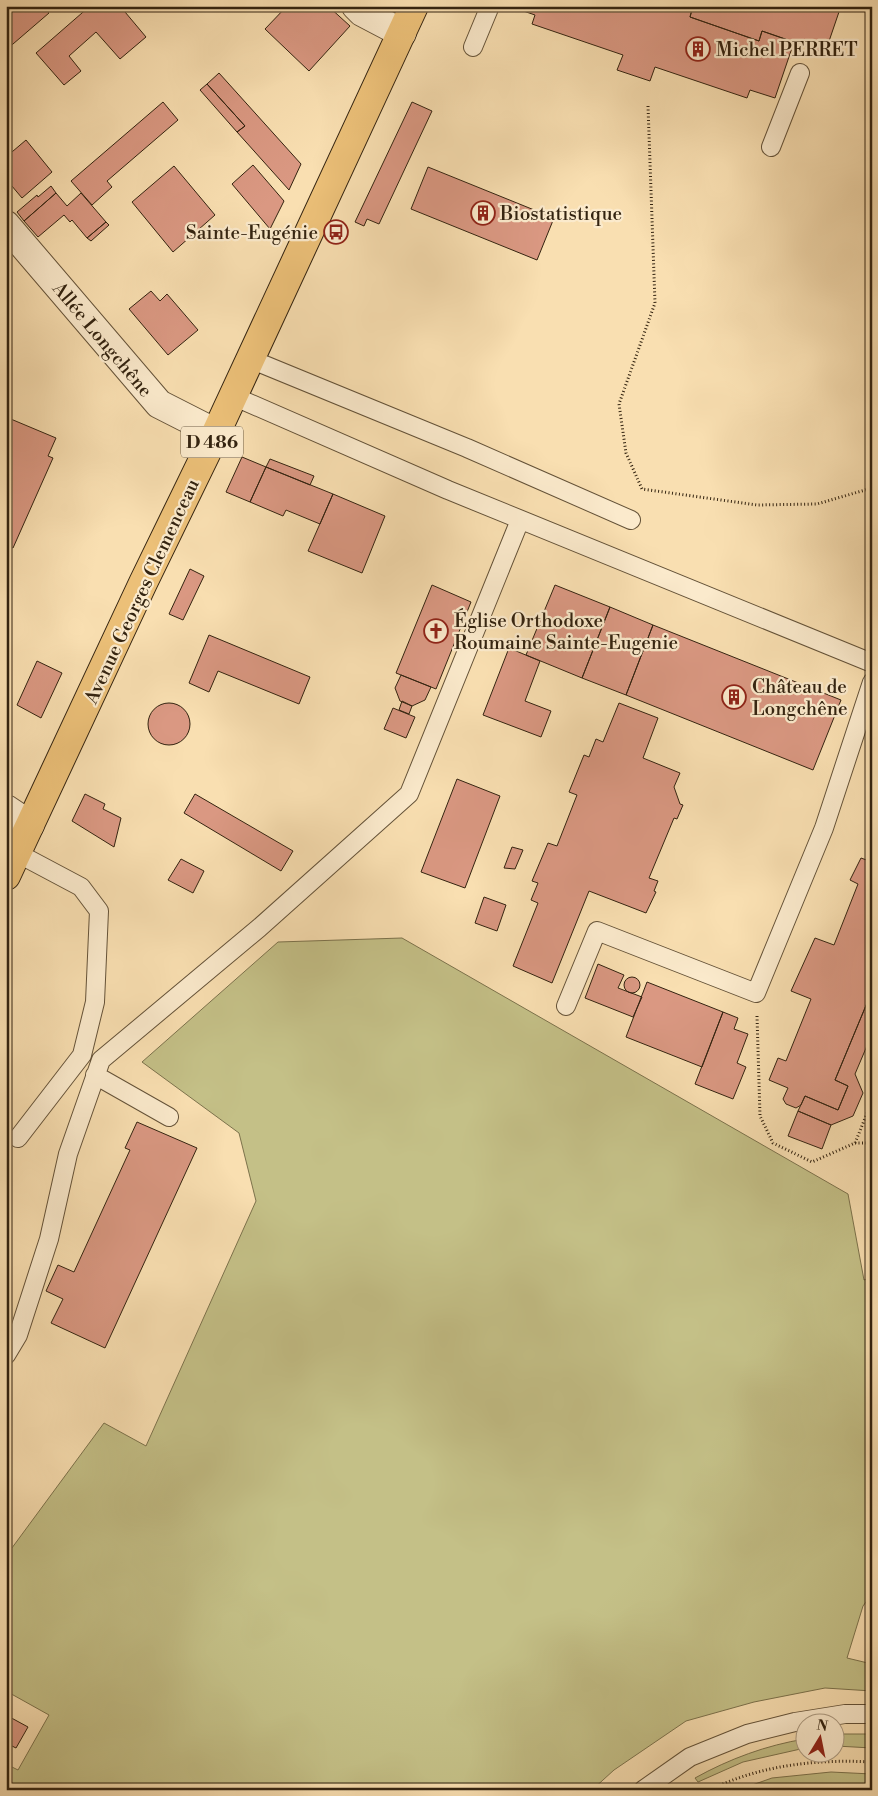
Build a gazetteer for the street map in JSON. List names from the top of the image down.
{
  "streets": {
    "main road": ["D 486", "Avenue Georges Clemenceau"],
    "street": ["Allée Longchêne"]
  },
  "crossings": [
    ["Allée Longchêne", "Avenue Georges Clemenceau"]
  ],
  "places": {
    "building": ["Michel PERRET", "Biostatistique", "Château de Longchêne"],
    "bus stop": ["Sainte-Eugénie"],
    "church": ["Église Orthodoxe Roumaine Sainte-Eugenie"]
  },
  "north": "top"
}
